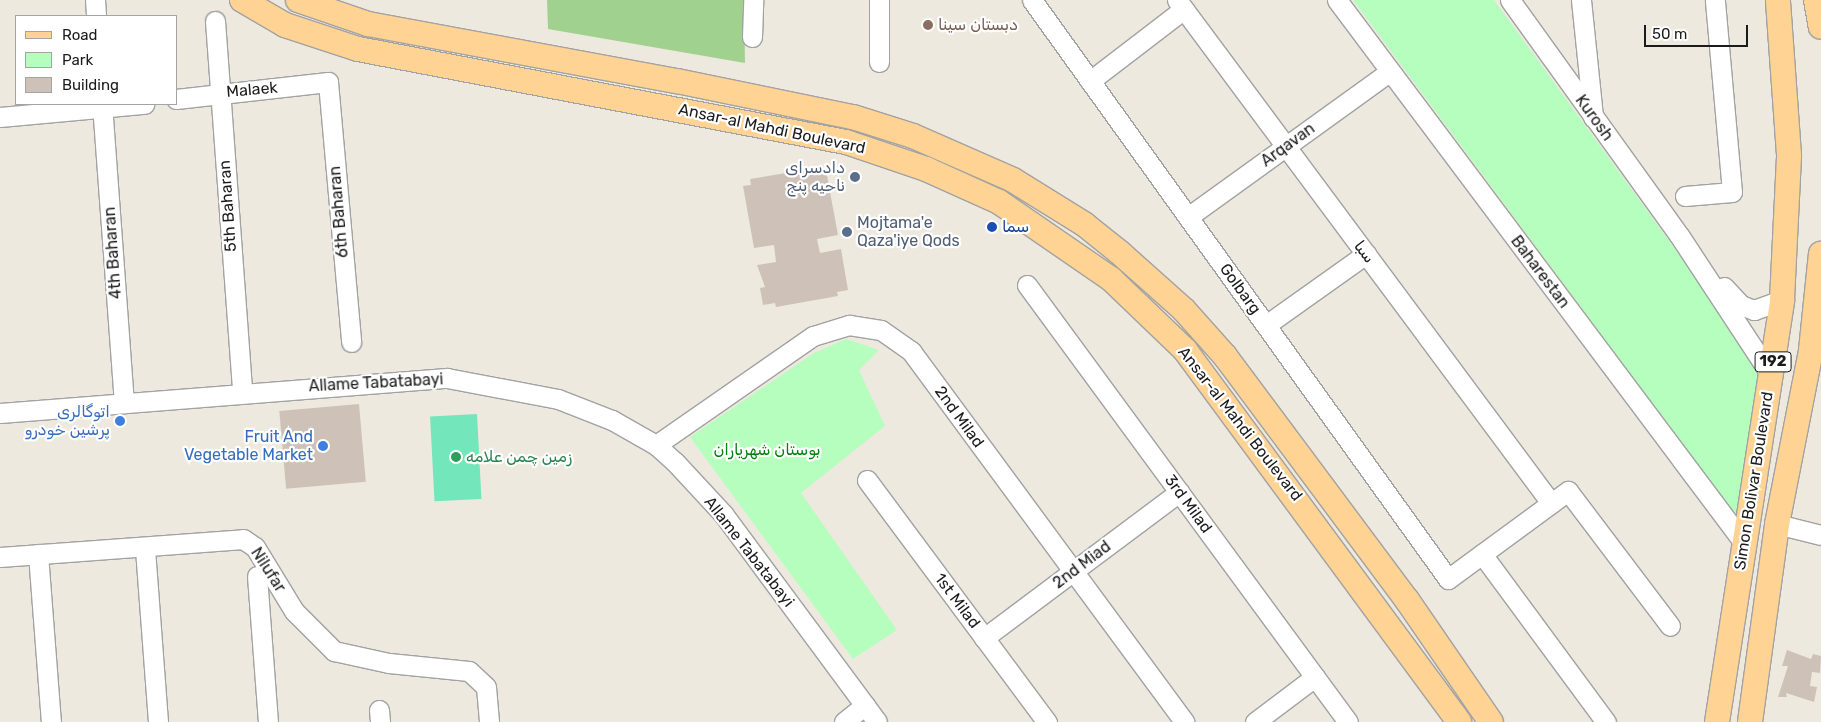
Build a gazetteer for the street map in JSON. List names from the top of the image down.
{
  "streets": {
    "main road": ["Ansar-al Mahdi Boulevard", "192", "Simon Bolivar Boulevard"],
    "street": [
      "Malaek",
      "Kurosh",
      "Arqavan",
      "5th Baharan",
      "6th Baharan",
      "سبا",
      "4th Baharan",
      "Baharestan",
      "Golbarg",
      "Allame Tabatabayi",
      "2nd Milad",
      "3rd Milad",
      "2nd Miad",
      "Nilufar",
      "1st Milad"
    ]
  },
  "crossings": [
    ["Malaek", "5th Baharan"],
    ["Malaek", "6th Baharan"],
    ["Arqavan", "سبا"],
    ["Arqavan", "Baharestan"],
    ["Arqavan", "Golbarg"],
    ["5th Baharan", "Allame Tabatabayi"],
    ["4th Baharan", "Allame Tabatabayi"],
    ["Baharestan", "Simon Bolivar Boulevard"],
    ["Allame Tabatabayi", "2nd Milad"],
    ["2nd Milad", "2nd Miad"],
    ["3rd Milad", "2nd Miad"],
    ["2nd Miad", "1st Milad"]
  ],
  "parks": ["بوستان شهریاران"],
  "places": [
    "دبستان سینا",
    "دادسرای ناحیه پنج",
    "سما",
    "Mojtama'e Qaza'iye Qods",
    "اتوگالری پرشین خودرو",
    "Fruit And Vegetable Market",
    "زمین چمن علامه"
  ],
  "legend": ["Road", "Park", "Building"],
  "scale_bar": "50 m"
}
